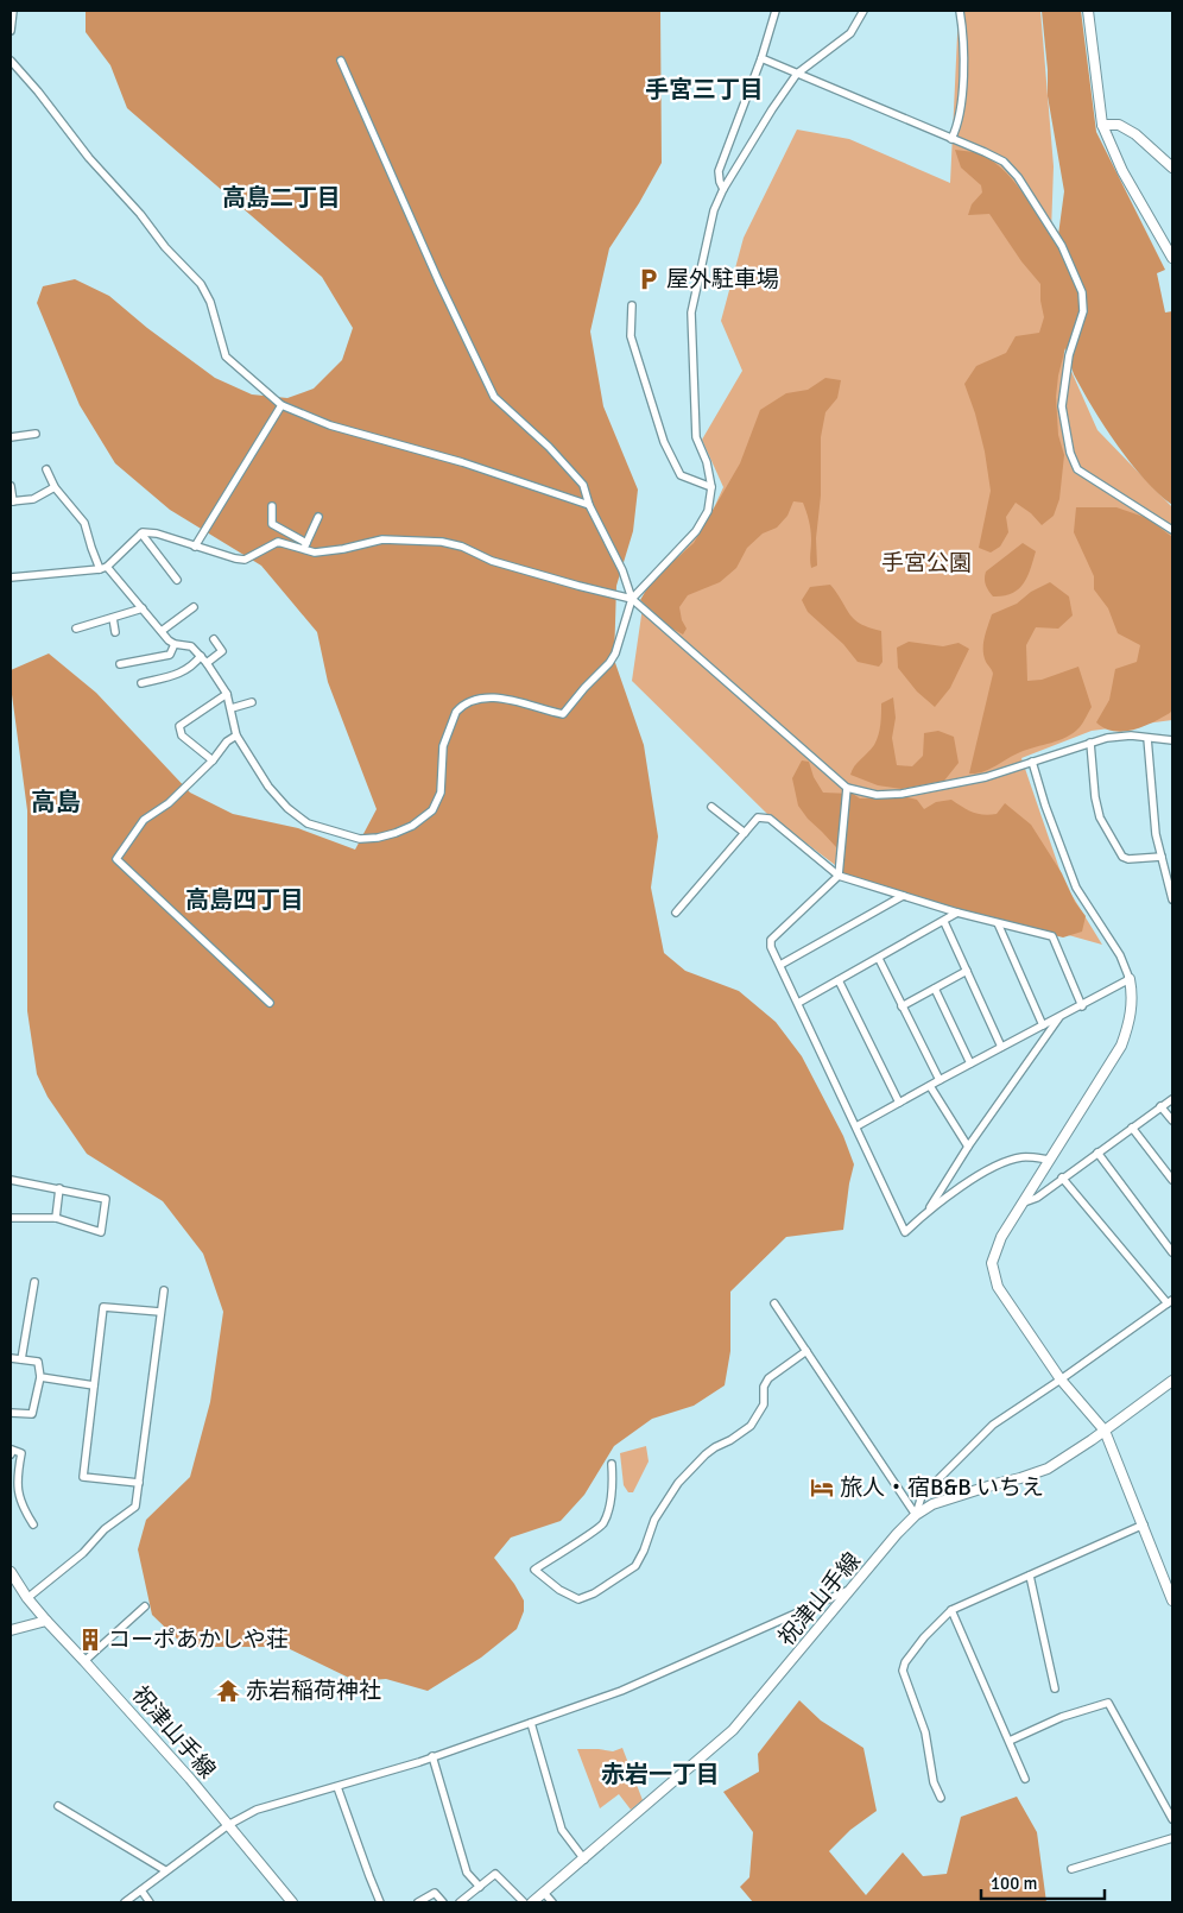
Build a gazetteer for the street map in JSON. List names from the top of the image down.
{
  "streets": {
    "street": ["祝津山手線"]
  },
  "districts": [
    "手宮三丁目",
    "高島二丁目",
    "高島",
    "高島四丁目",
    "赤岩一丁目"
  ],
  "parks": ["手宮公園"],
  "places": {
    "parking": ["屋外駐車場"],
    "hotel": ["旅人・宿B&B いちえ"],
    "building": ["コーポあかしや荘"],
    "temple": ["赤岩稲荷神社"]
  },
  "scale_bar": "100 m"
}
